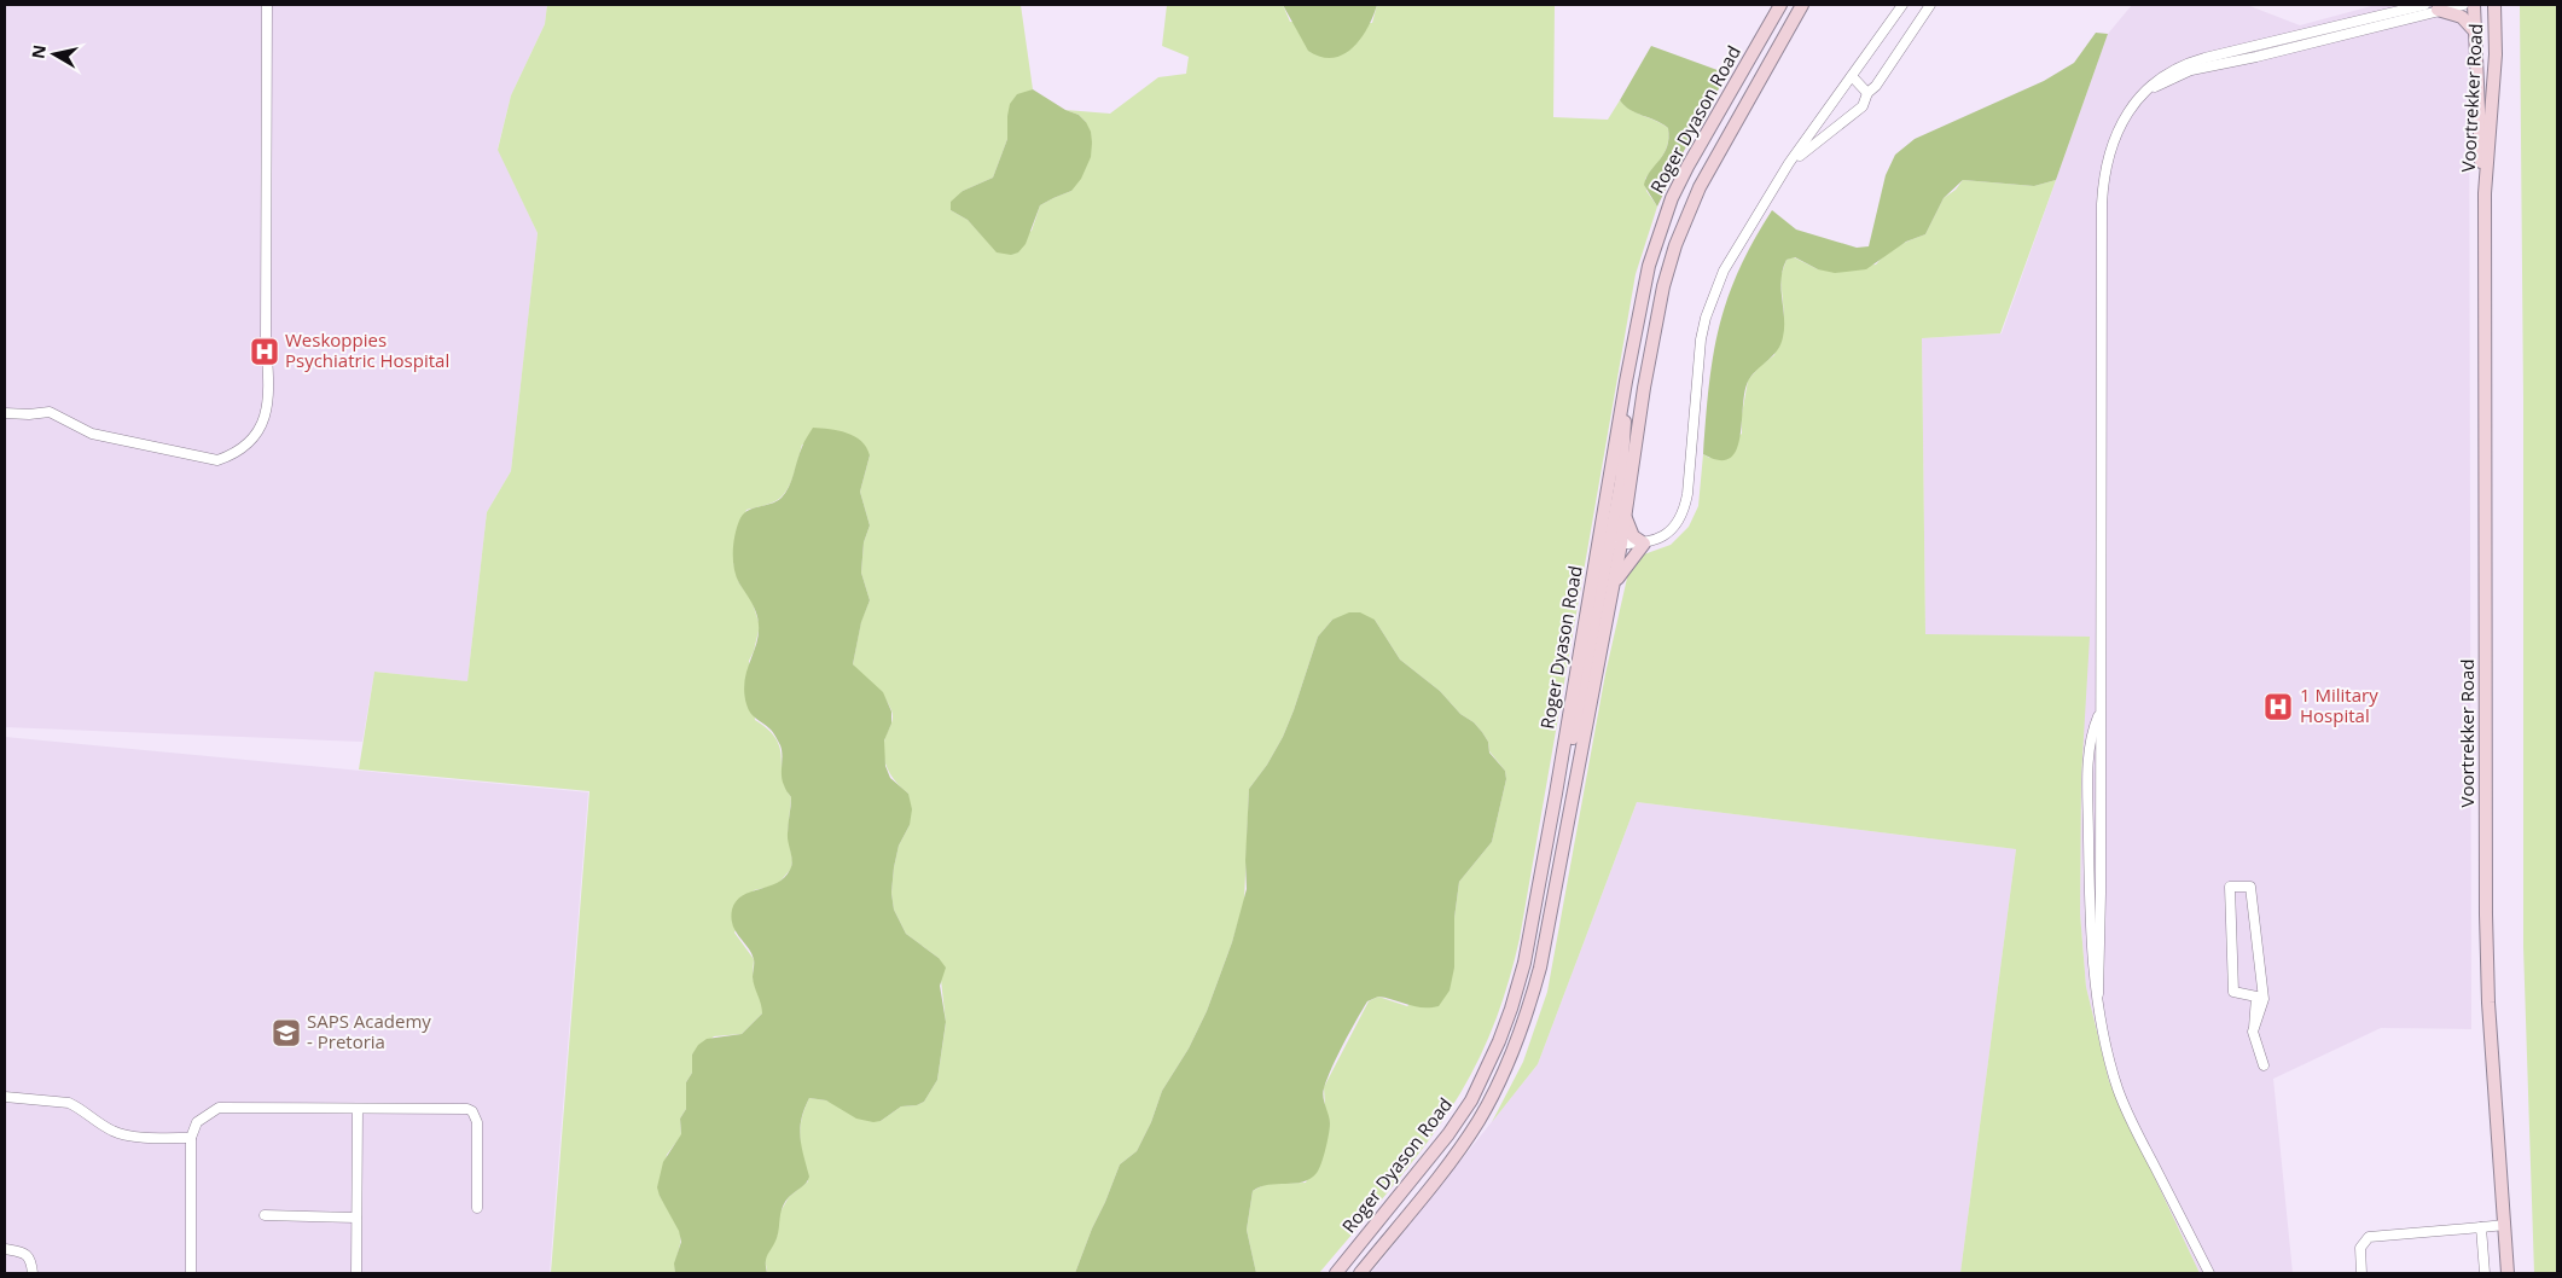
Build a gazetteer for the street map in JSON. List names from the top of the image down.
{
  "streets": {
    "main road": ["Voortrekker Road", "Roger Dyason Road"]
  },
  "places": {
    "hospital": ["Weskoppies Psychiatric Hospital", "1 Military Hospital"],
    "school or university": ["SAPS Academy - Pretoria"]
  },
  "north": "left"
}
